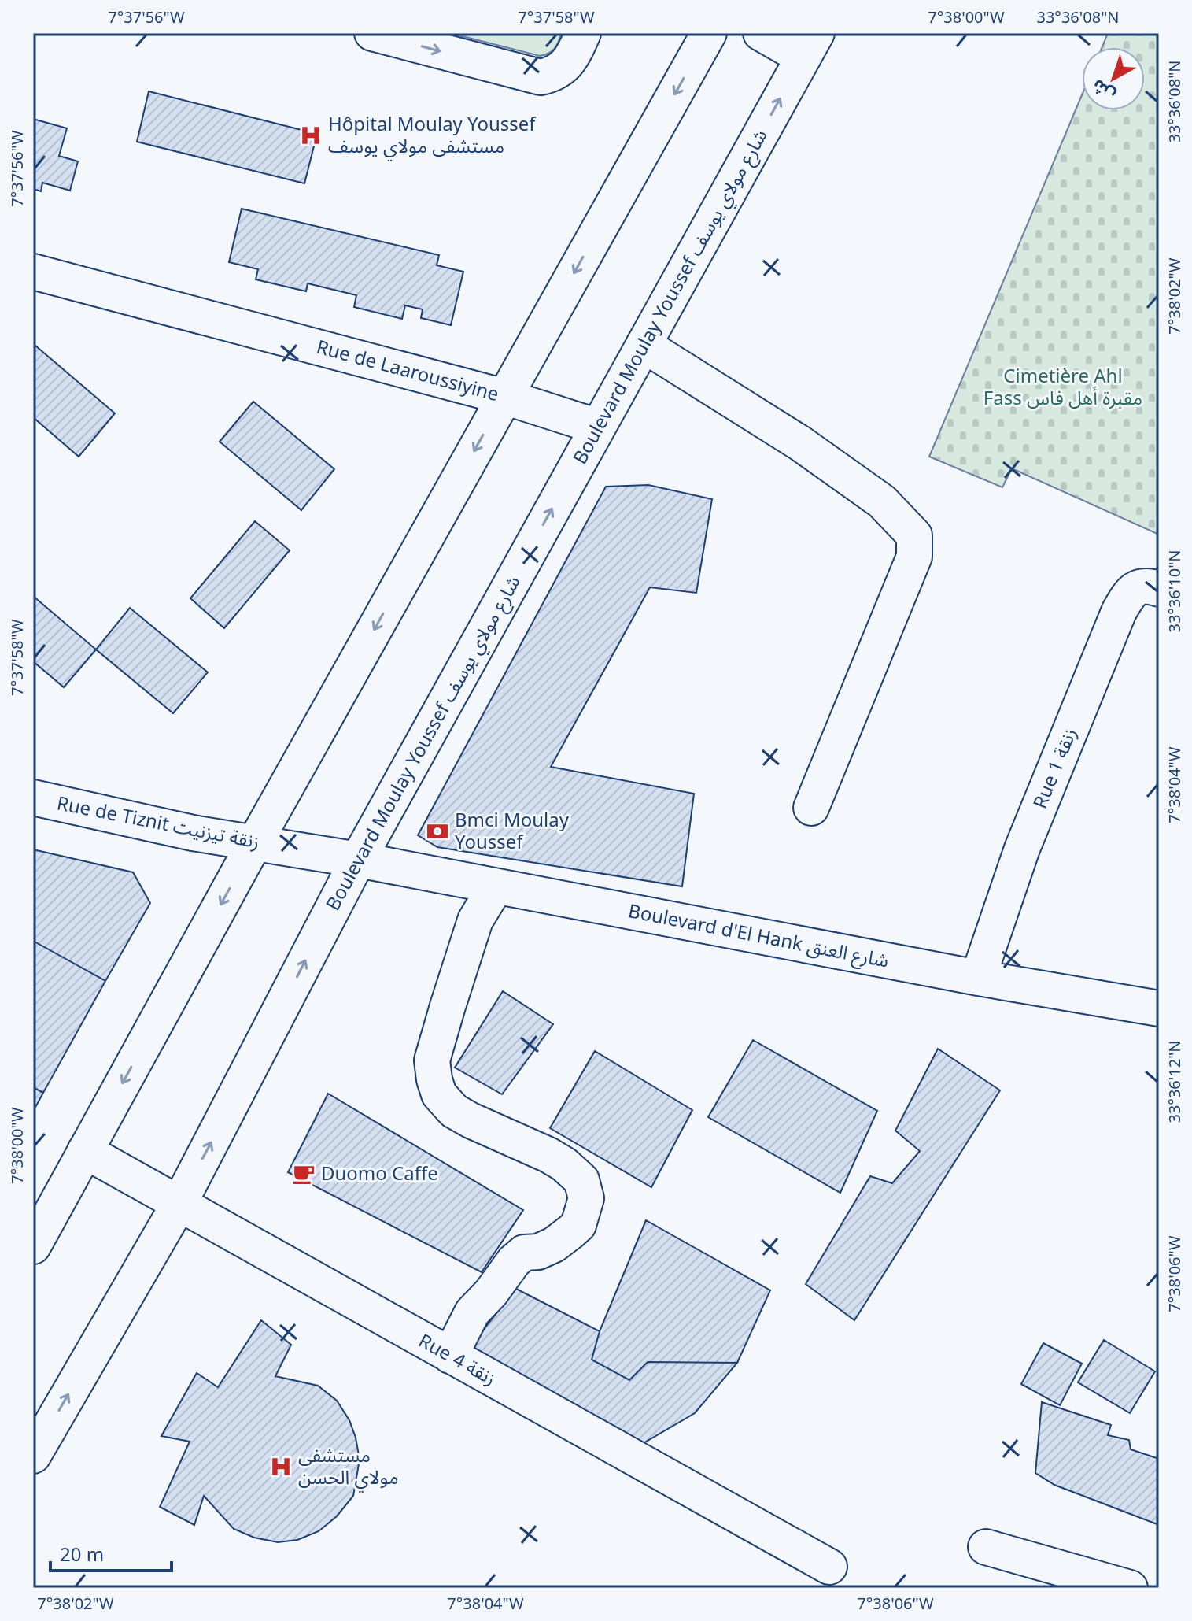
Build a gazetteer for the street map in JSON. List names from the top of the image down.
{
  "streets": {
    "street": [
      "Boulevard Moulay Youssef شارع مولاي يوسف",
      "Rue de Laaroussiyine",
      "Rue 1 زنقة",
      "Rue de Tiznit زنقة تيزنيت",
      "Boulevard d'El Hank شارع العنق",
      "Rue 4 زنقة"
    ]
  },
  "crossings": [
    ["Boulevard Moulay Youssef شارع مولاي يوسف", "Rue de Laaroussiyine"],
    ["Boulevard Moulay Youssef شارع مولاي يوسف", "Rue de Tiznit زنقة تيزنيت"],
    ["Boulevard Moulay Youssef شارع مولاي يوسف", "Boulevard d'El Hank شارع العنق"],
    ["Boulevard Moulay Youssef شارع مولاي يوسف", "Rue 4 زنقة"],
    ["Rue 1 زنقة", "Boulevard d'El Hank شارع العنق"],
    ["Rue de Tiznit زنقة تيزنيت", "Boulevard d'El Hank شارع العنق"]
  ],
  "parks": ["Cimetière Ahl Fass مقبرة أهل فاس"],
  "places": {
    "hospital": ["Hôpital Moulay Youssef مستشفى مولاي يوسف", "مستشفى مولاي الحسن"],
    "bank": ["Bmci Moulay Youssef"],
    "cafe": ["Duomo Caffe"]
  },
  "scale_bar": "20 m",
  "north": "bottom left",
  "coordinates": [
    "7°37'56\"W",
    "7°37'58\"W",
    "7°38'00\"W",
    "33°36'08\"N",
    "7°38'02\"W",
    "33°36'10\"N",
    "7°38'04\"W",
    "33°36'12\"N",
    "7°38'06\"W"
  ]
}
